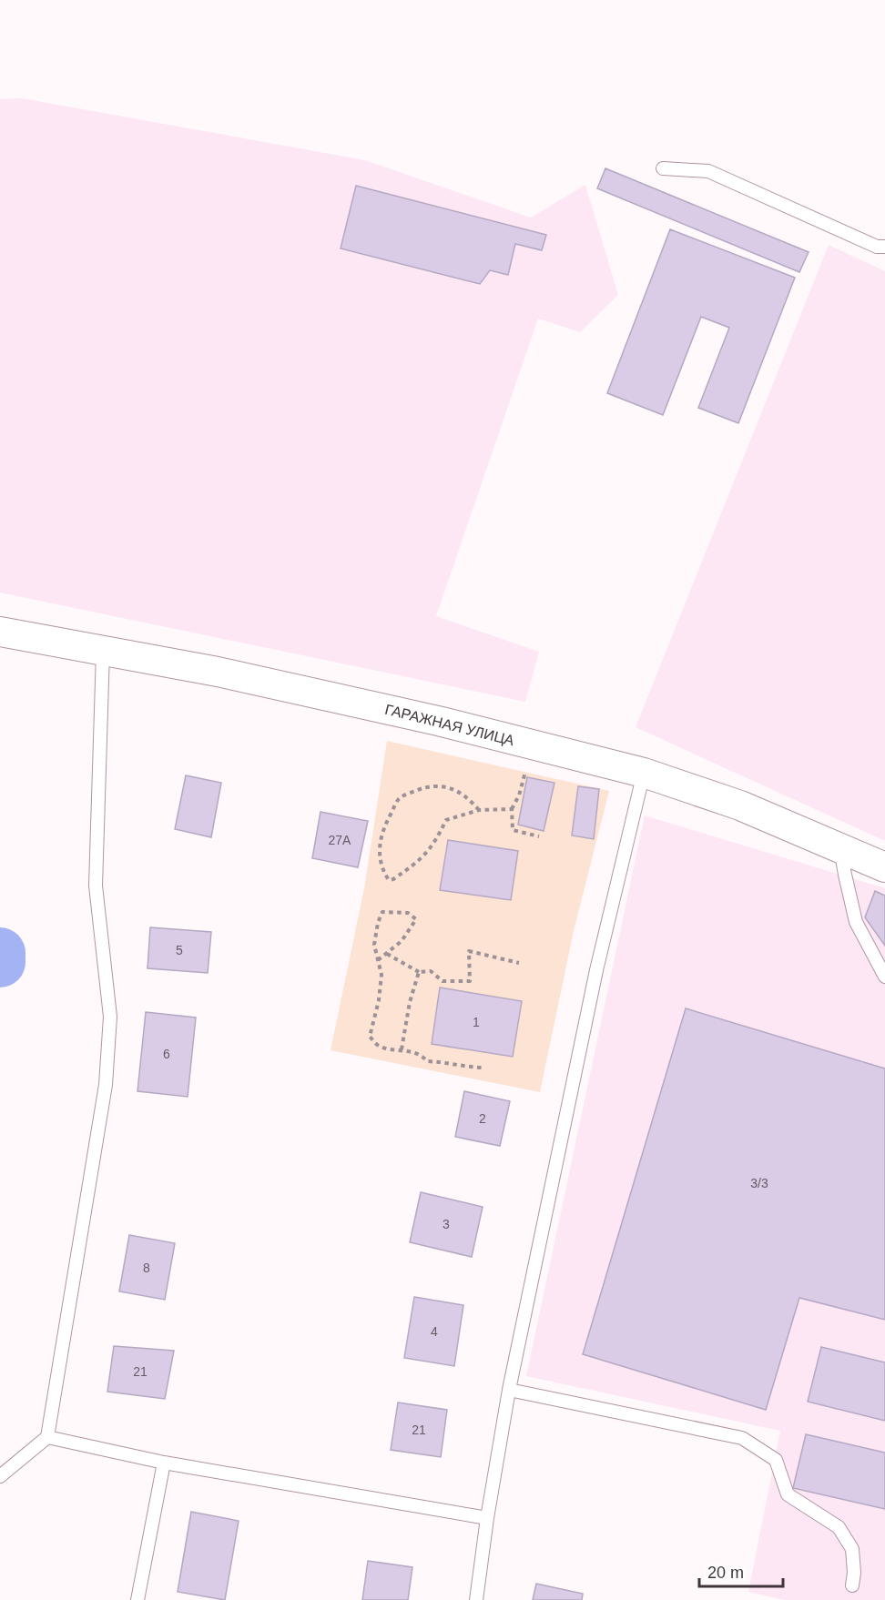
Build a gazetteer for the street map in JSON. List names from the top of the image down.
{
  "streets": {
    "street": ["ГАРАЖНАЯ УЛИЦА"]
  },
  "house_numbers": [
    "27А",
    "5",
    "1",
    "6",
    "2",
    "3/3",
    "3",
    "8",
    "4",
    "21",
    "21"
  ],
  "scale_bar": "20 m"
}
